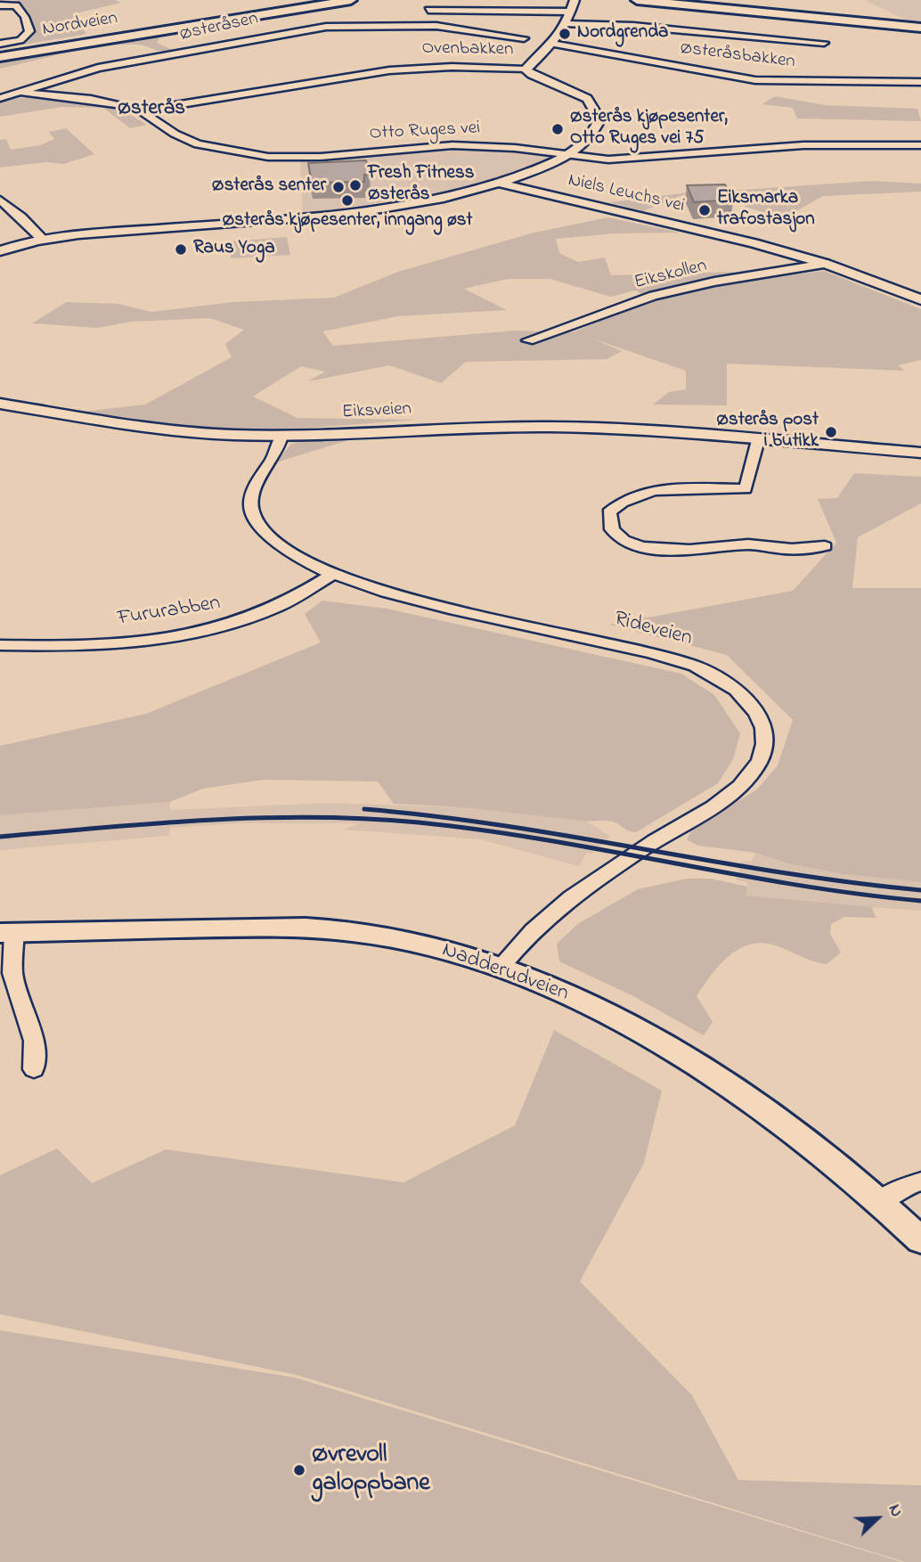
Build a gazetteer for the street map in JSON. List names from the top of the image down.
{
  "streets": {
    "main road": ["Nordveien", "Nadderudveien"],
    "street": [
      "Østeråsen",
      "Ovenbakken",
      "Østeråsbakken",
      "Otto Ruges vei",
      "Niels Leuchs vei",
      "Eikskollen",
      "Eiksveien",
      "Fururabben",
      "Rideveien"
    ]
  },
  "crossings": [
    ["Østeråsen", "Otto Ruges vei"],
    ["Ovenbakken", "Otto Ruges vei"],
    ["Ovenbakken", "Niels Leuchs vei"],
    ["Niels Leuchs vei", "Eikskollen"],
    ["Eiksveien", "Rideveien"],
    ["Fururabben", "Rideveien"],
    ["Rideveien", "Nadderudveien"]
  ],
  "districts": ["Østerås"],
  "places": [
    "Nordgrenda",
    "Østerås kjøpesenter, Otto Ruges vei 75",
    "Fresh Fitness Østerås",
    "Østerås senter",
    "Østerås kjøpesenter, inngang øst",
    "Eiksmarka trafostasjon",
    "Raus Yoga",
    "Østerås post i butikk",
    "Øvrevoll galoppbane"
  ],
  "north": "top right"
}
